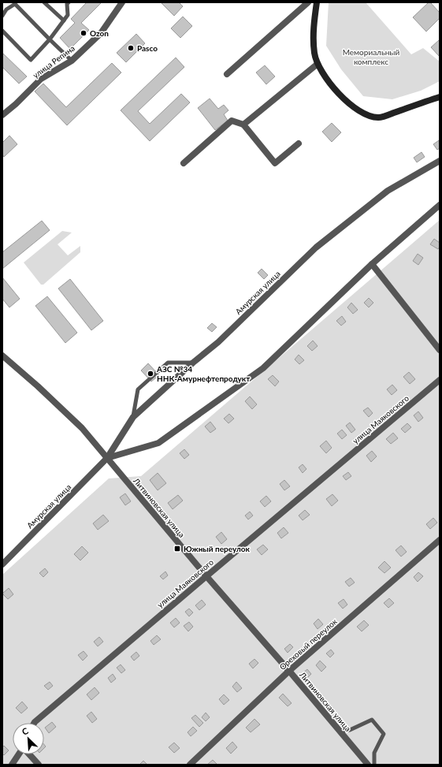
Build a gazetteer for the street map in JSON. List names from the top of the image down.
{
  "streets": {
    "street": [
      "улица Репина",
      "Амурская улица",
      "улица Маяковского",
      "Литвиновская улица",
      "Ореховый переулок"
    ]
  },
  "crossings": [
    ["Амурская улица", "Литвиновская улица"],
    ["улица Маяковского", "Литвиновская улица"],
    ["Литвиновская улица", "Ореховый переулок"]
  ],
  "parks": ["Мемориальный комплекс"],
  "places": {
    "other": ["Ozon", "Pasco", "АЗС №34 ННК-Амурнефтепродукт"],
    "transit": ["Южный переулок"]
  },
  "north": "top left"
}
